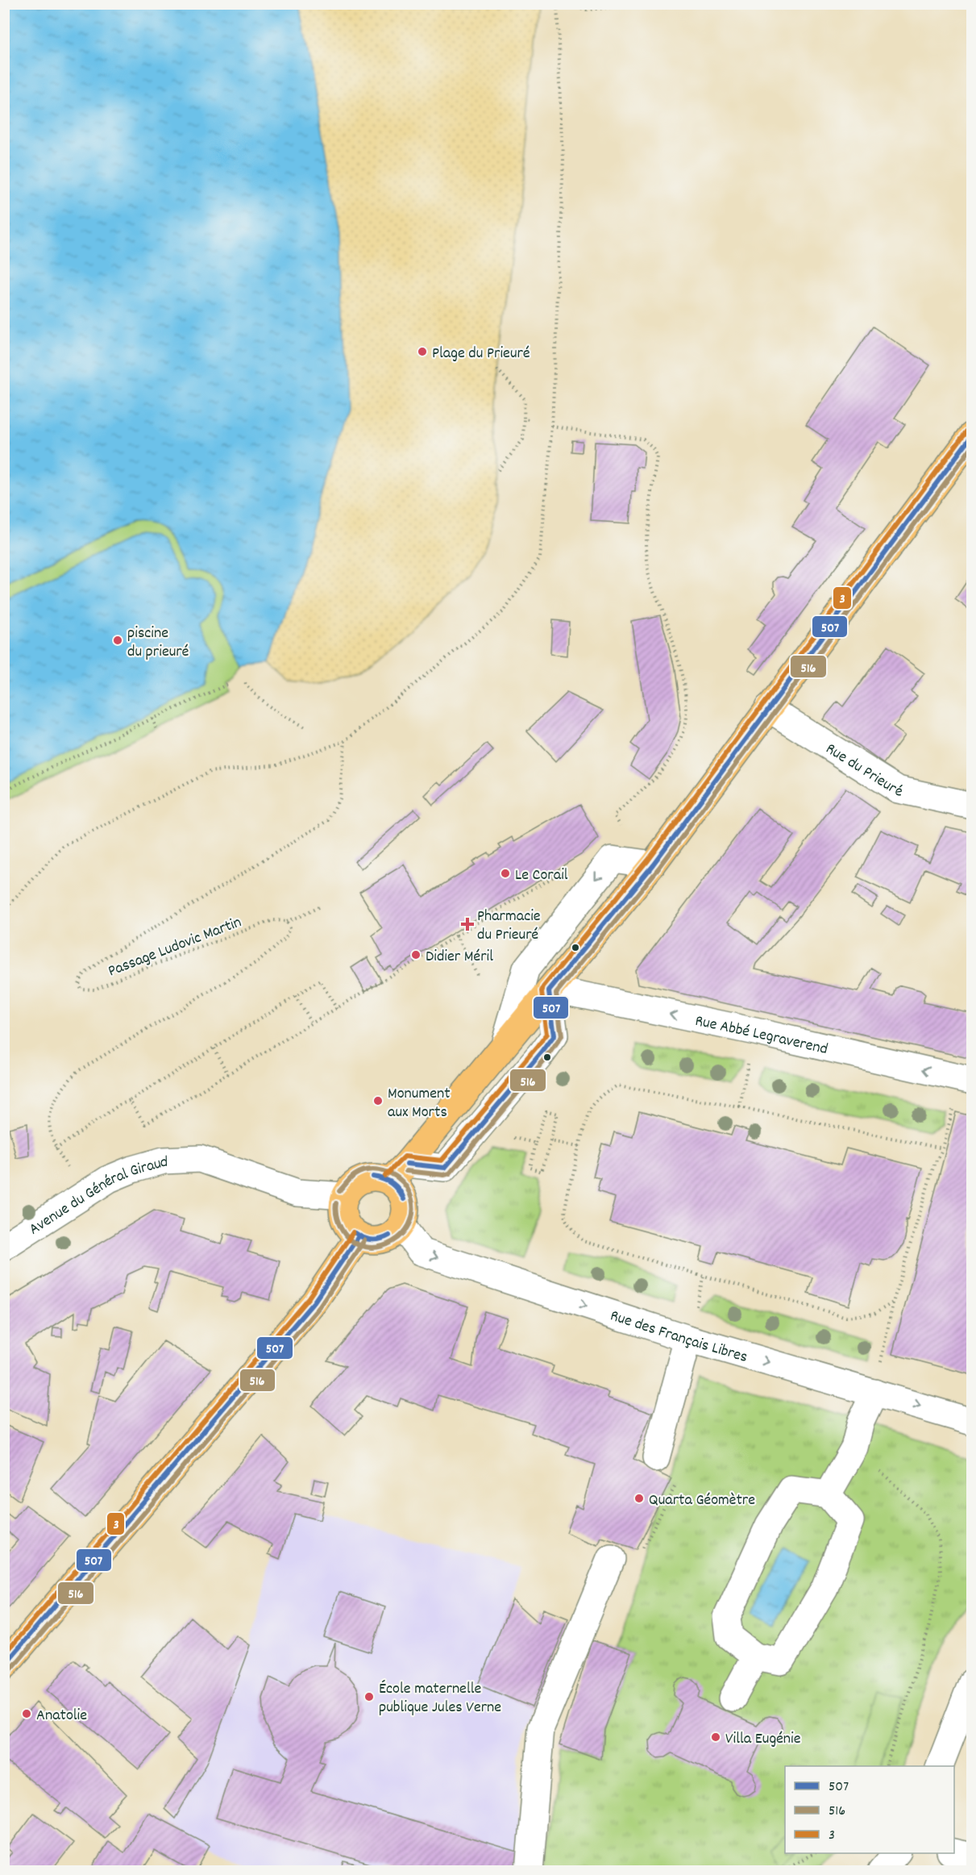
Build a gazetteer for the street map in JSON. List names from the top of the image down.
{
  "streets": {
    "street": [
      "Rue du Prieuré",
      "Rue Abbé Legraverend",
      "Avenue du Général Giraud",
      "Rue des Français Libres"
    ],
    "path": ["Passage Ludovic Martin"]
  },
  "crossings": [
    ["Avenue du Général Giraud", "Rue des Français Libres"]
  ],
  "one_way": ["Rue Abbé Legraverend", "Rue des Français Libres"],
  "places": {
    "other": [
      "Plage du Prieuré",
      "piscine du prieuré",
      "Le Corail",
      "Didier Méril",
      "Monument aux Morts",
      "Quarta Géomètre",
      "École maternelle publique Jules Verne",
      "Anatolie",
      "Villa Eugénie"
    ],
    "health": ["Pharmacie du Prieuré"]
  },
  "lines": ["transit line 3", "transit line 507", "transit line 516"],
  "legend": ["507", "516", "3"]
}
